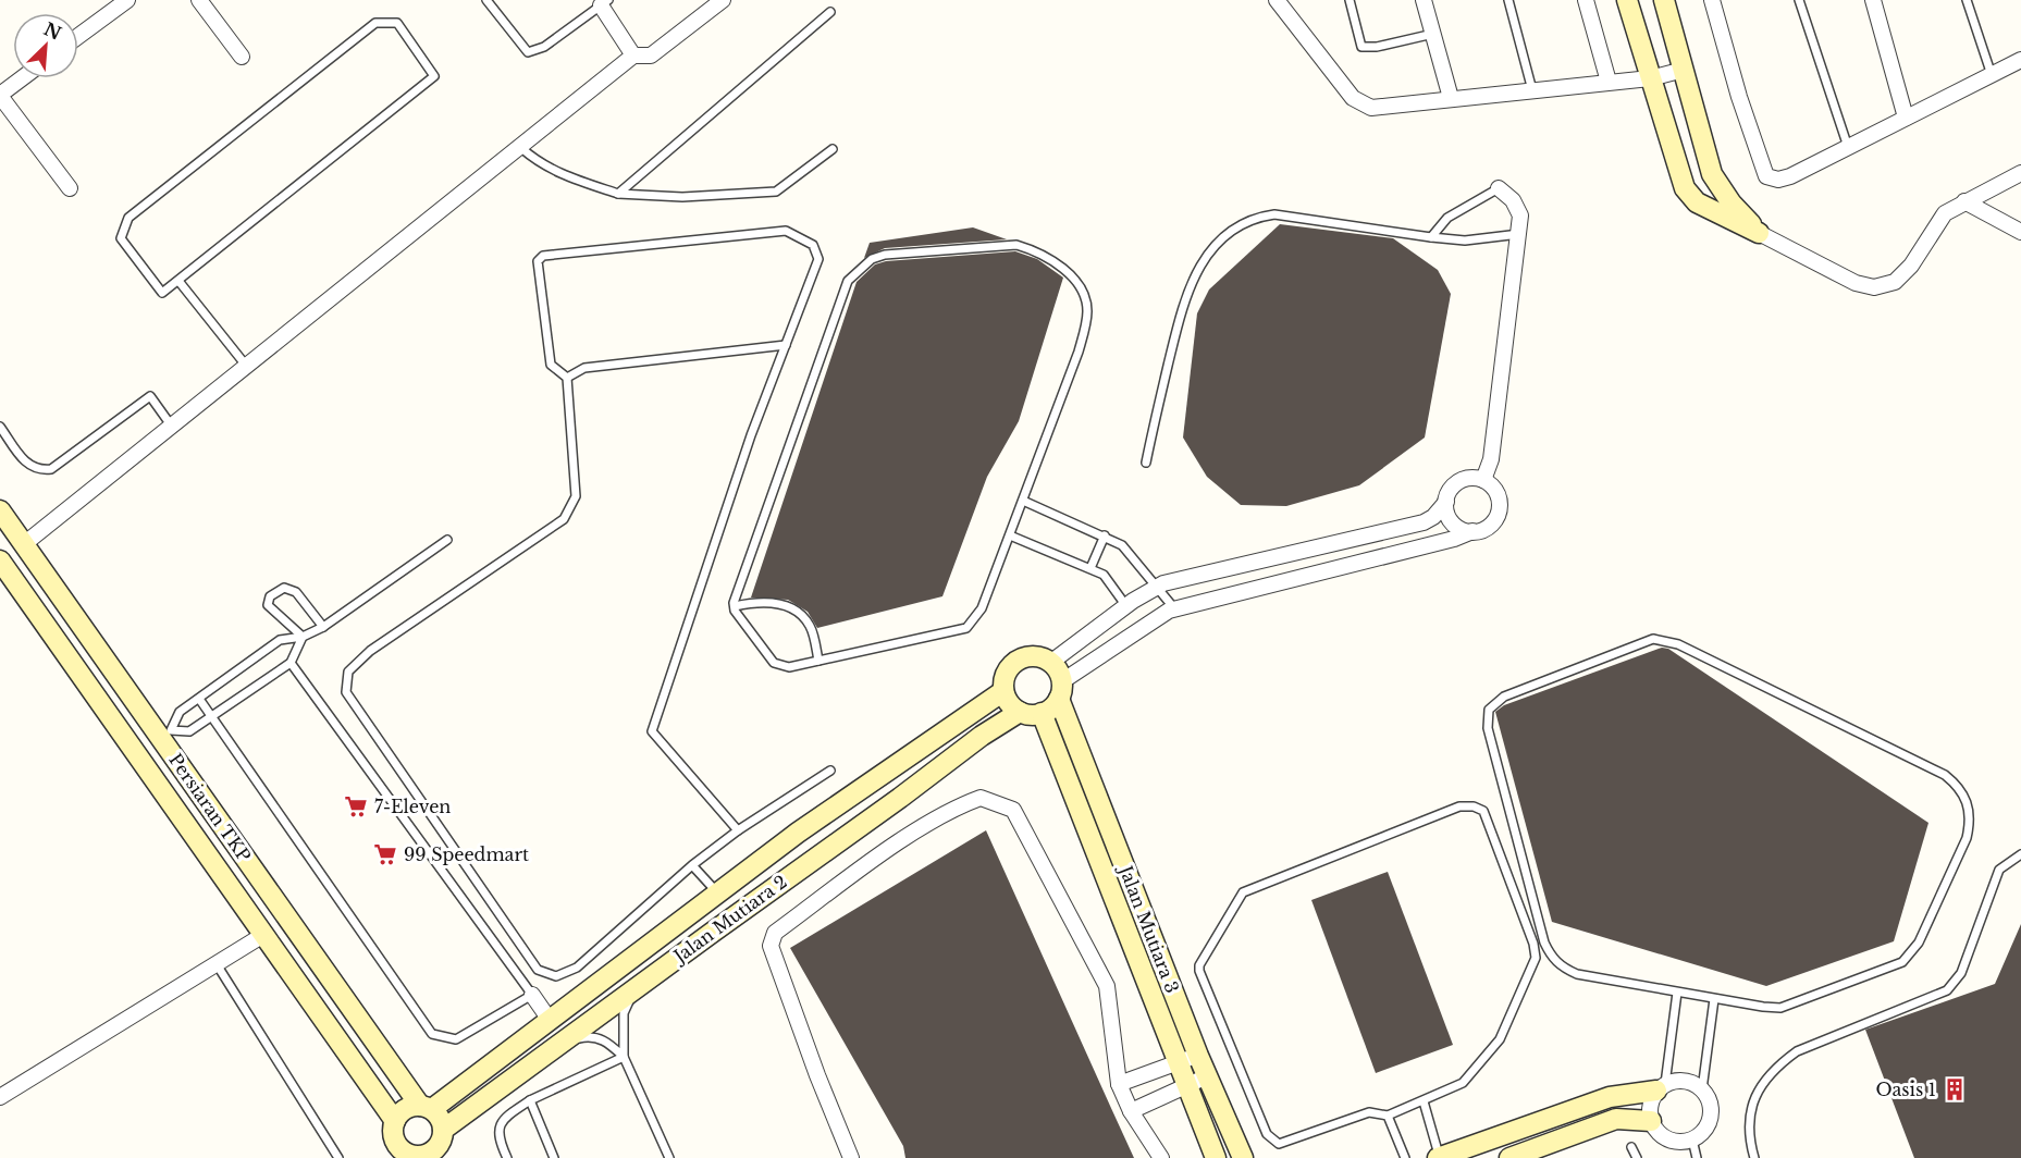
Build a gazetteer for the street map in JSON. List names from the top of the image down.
{
  "streets": {
    "street": ["Persiaran TKP", "Jalan Mutiara 2", "Jalan Mutiara 3"]
  },
  "crossings": [
    ["Persiaran TKP", "Jalan Mutiara 2"],
    ["Jalan Mutiara 2", "Jalan Mutiara 3"]
  ],
  "places": {
    "supermarket": ["7-Eleven", "99 Speedmart"],
    "building": ["Oasis 1"]
  },
  "north": "top right"
}
